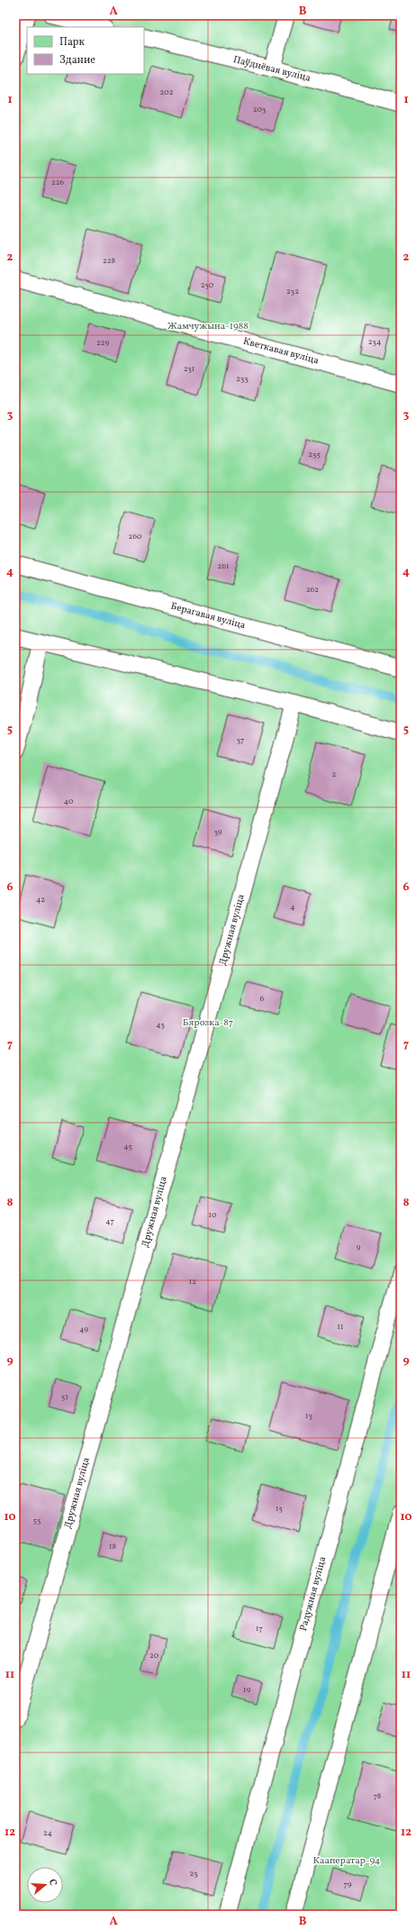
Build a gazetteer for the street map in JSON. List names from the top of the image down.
{
  "streets": {
    "lane": [
      "Паўднёвая вуліца",
      "Кветкавая вуліца",
      "Берагавая вуліца",
      "Дружная вуліца",
      "Радужная вуліца"
    ]
  },
  "parks": ["Жамчужына-1988", "Бярозка-87", "Кааператар-94"],
  "house_numbers": [
    "202",
    "203",
    "226",
    "228",
    "230",
    "232",
    "234",
    "229",
    "231",
    "233",
    "235",
    "260",
    "261",
    "262",
    "37",
    "2",
    "40",
    "39",
    "42",
    "4",
    "6",
    "43",
    "45",
    "10",
    "47",
    "9",
    "12",
    "11",
    "49",
    "51",
    "13",
    "15",
    "53",
    "18",
    "17",
    "20",
    "19",
    "78",
    "24",
    "23",
    "79"
  ],
  "legend": ["Парк", "Здание"],
  "north": "right",
  "grid": {
    "columns": ["A", "B"],
    "rows": [
      "1",
      "2",
      "3",
      "4",
      "5",
      "6",
      "7",
      "8",
      "9",
      "10",
      "11",
      "12"
    ]
  }
}
